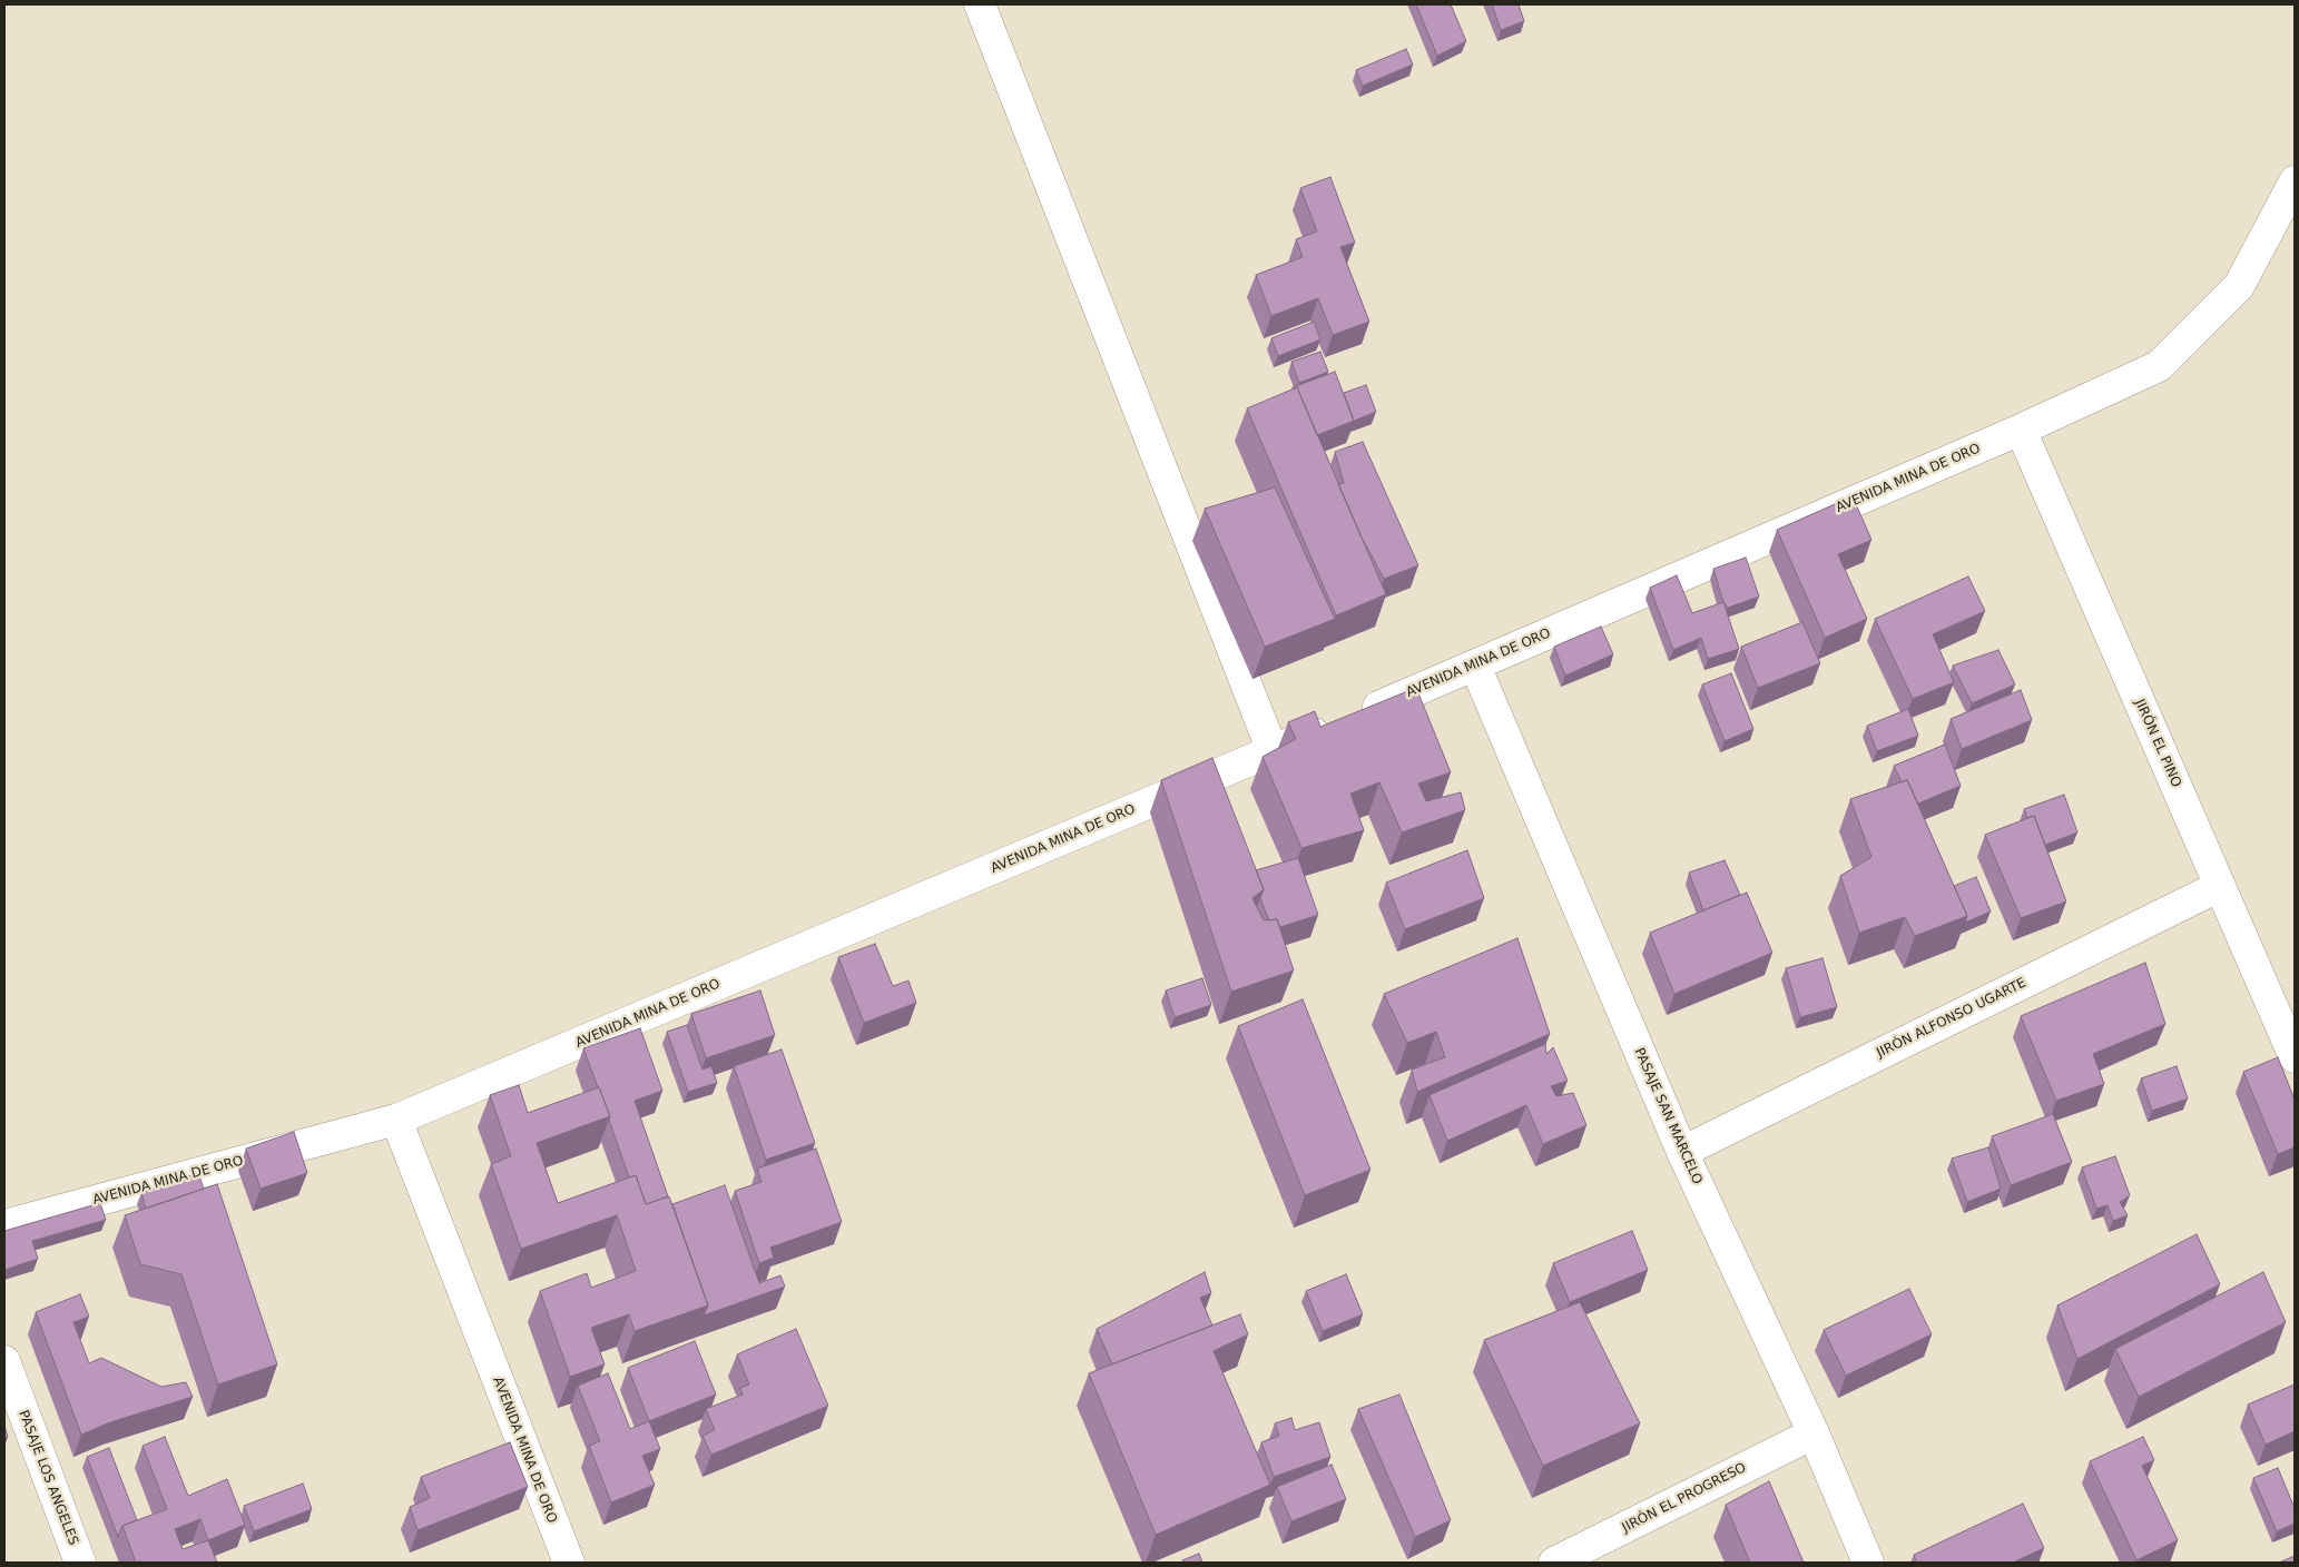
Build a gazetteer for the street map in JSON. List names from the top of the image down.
{
  "streets": {
    "street": [
      "AVENIDA MINA DE ORO",
      "JIRÓN EL PINO",
      "JIRÓN ALFONSO UGARTE",
      "PASAJE SAN MARCELO",
      "PASAJE LOS ANGELES",
      "JIRÓN EL PROGRESO"
    ]
  },
  "crossings": [
    ["AVENIDA MINA DE ORO", "JIRÓN EL PINO"],
    ["AVENIDA MINA DE ORO", "PASAJE SAN MARCELO"],
    ["JIRÓN EL PINO", "JIRÓN ALFONSO UGARTE"],
    ["JIRÓN ALFONSO UGARTE", "PASAJE SAN MARCELO"],
    ["PASAJE SAN MARCELO", "JIRÓN EL PROGRESO"]
  ]
}
